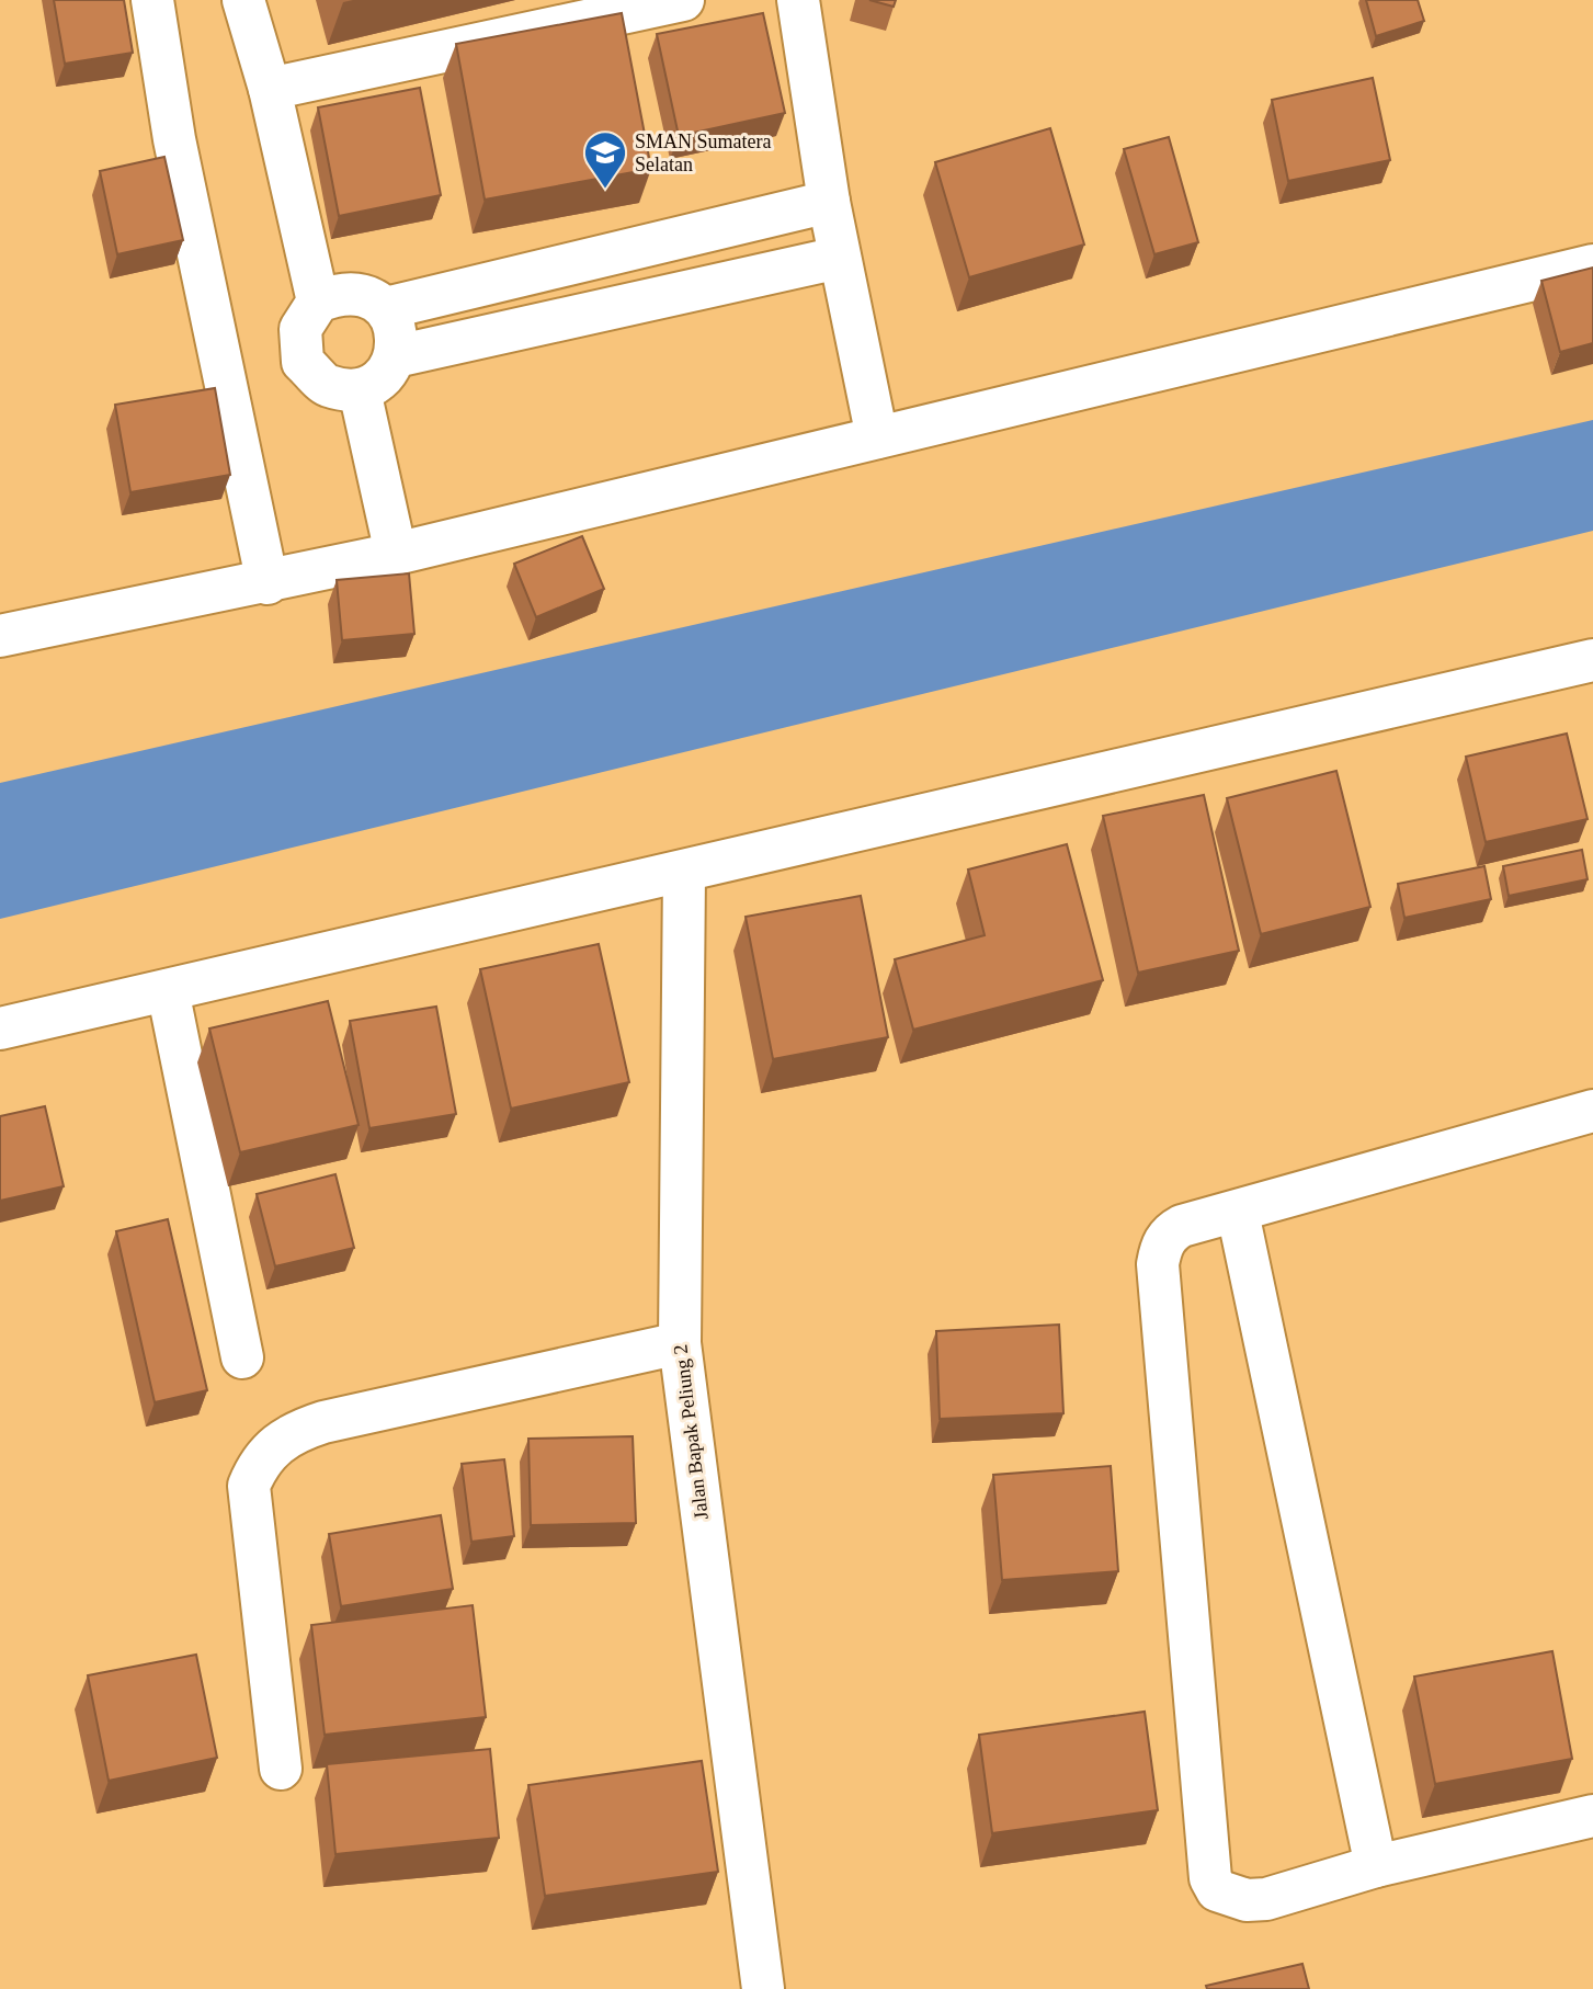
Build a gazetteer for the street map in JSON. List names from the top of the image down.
{
  "streets": {
    "street": ["Jalan Bapak Peliung 2"]
  },
  "places": {
    "school or university": ["SMAN Sumatera Selatan"]
  }
}
